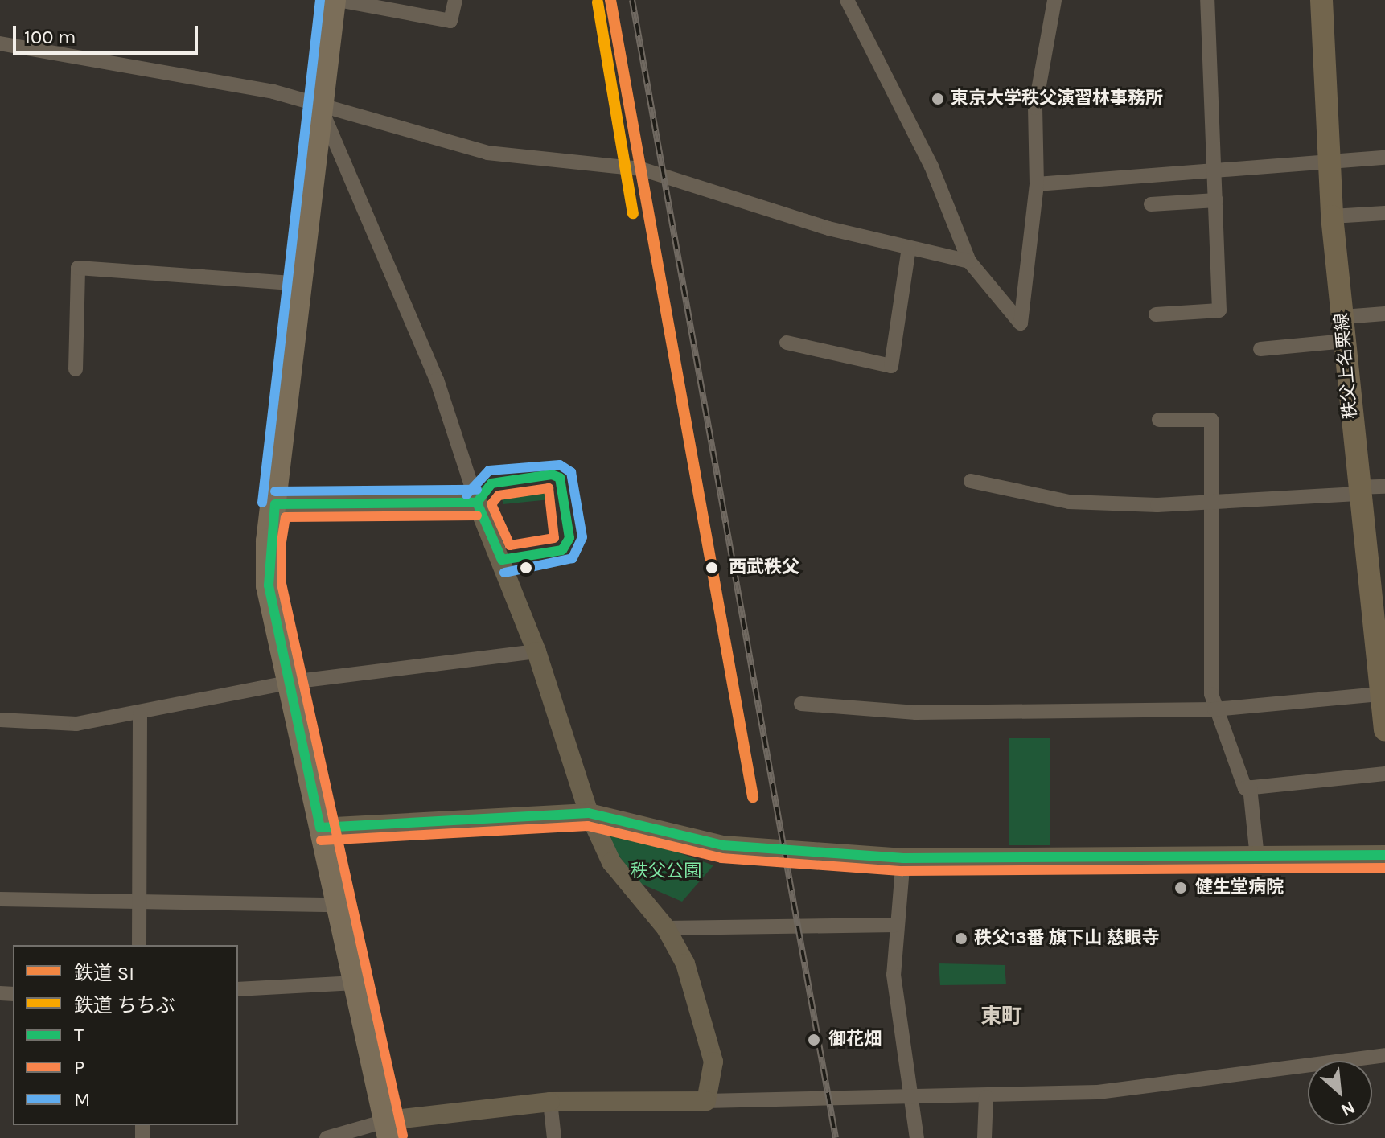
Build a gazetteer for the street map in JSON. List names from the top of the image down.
{
  "streets": {
    "main road": ["秩父上名栗線"]
  },
  "districts": ["東町"],
  "parks": ["秩父公園"],
  "places": [
    "東京大学秩父演習林事務所",
    "西武秩父",
    "健生堂病院",
    "秩父13番 旗下山 慈眼寺",
    "御花畑"
  ],
  "lines": [
    "rail line SI",
    "transit line M",
    "rail line ちちぶ",
    "transit line T",
    "transit line P"
  ],
  "legend": [
    "鉄道 SI",
    "鉄道 ちちぶ",
    "T",
    "P",
    "M"
  ],
  "scale_bar": "100 m",
  "north": "bottom right"
}
